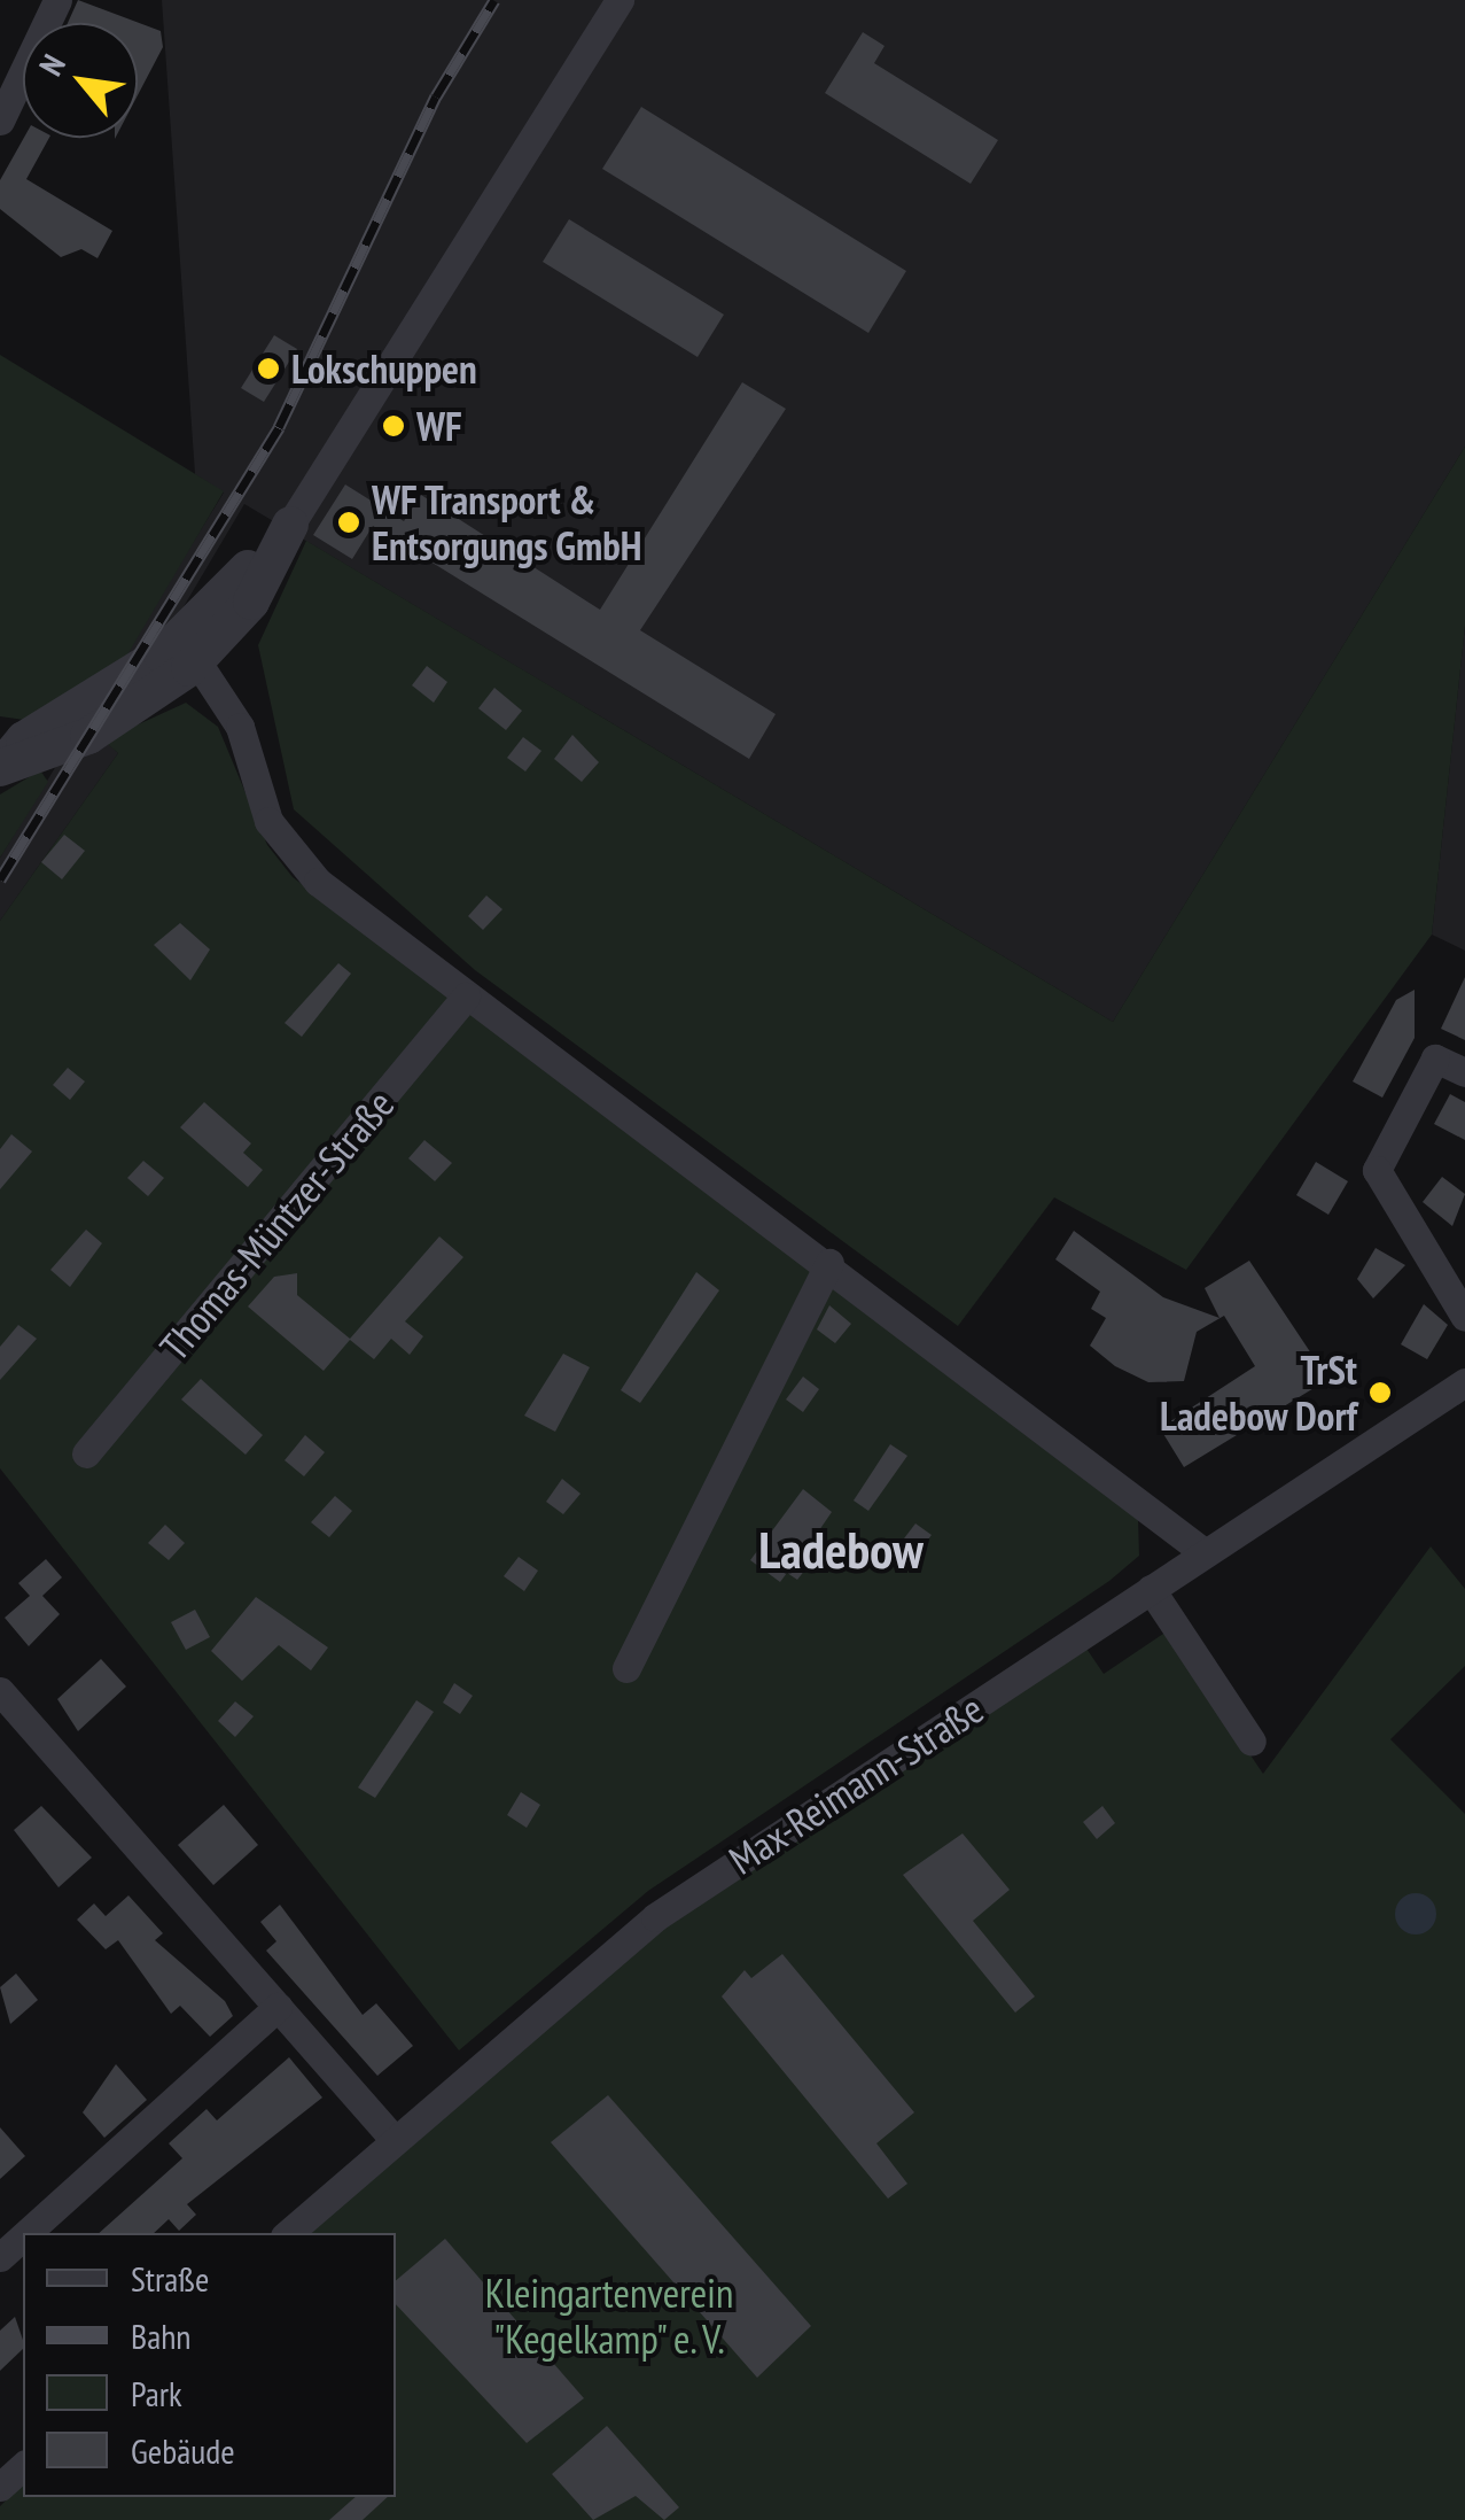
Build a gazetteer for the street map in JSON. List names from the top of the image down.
{
  "streets": {
    "street": ["Thomas-Müntzer-Straße", "Max-Reimann-Straße"]
  },
  "districts": ["Ladebow"],
  "parks": ["Kleingartenverein \"Kegelkamp\" e. V."],
  "places": [
    "Lokschuppen",
    "WF",
    "WF Transport & Entsorgungs GmbH",
    "TrSt Ladebow Dorf"
  ],
  "legend": [
    "Straße",
    "Bahn",
    "Park",
    "Gebäude"
  ],
  "north": "top left"
}
